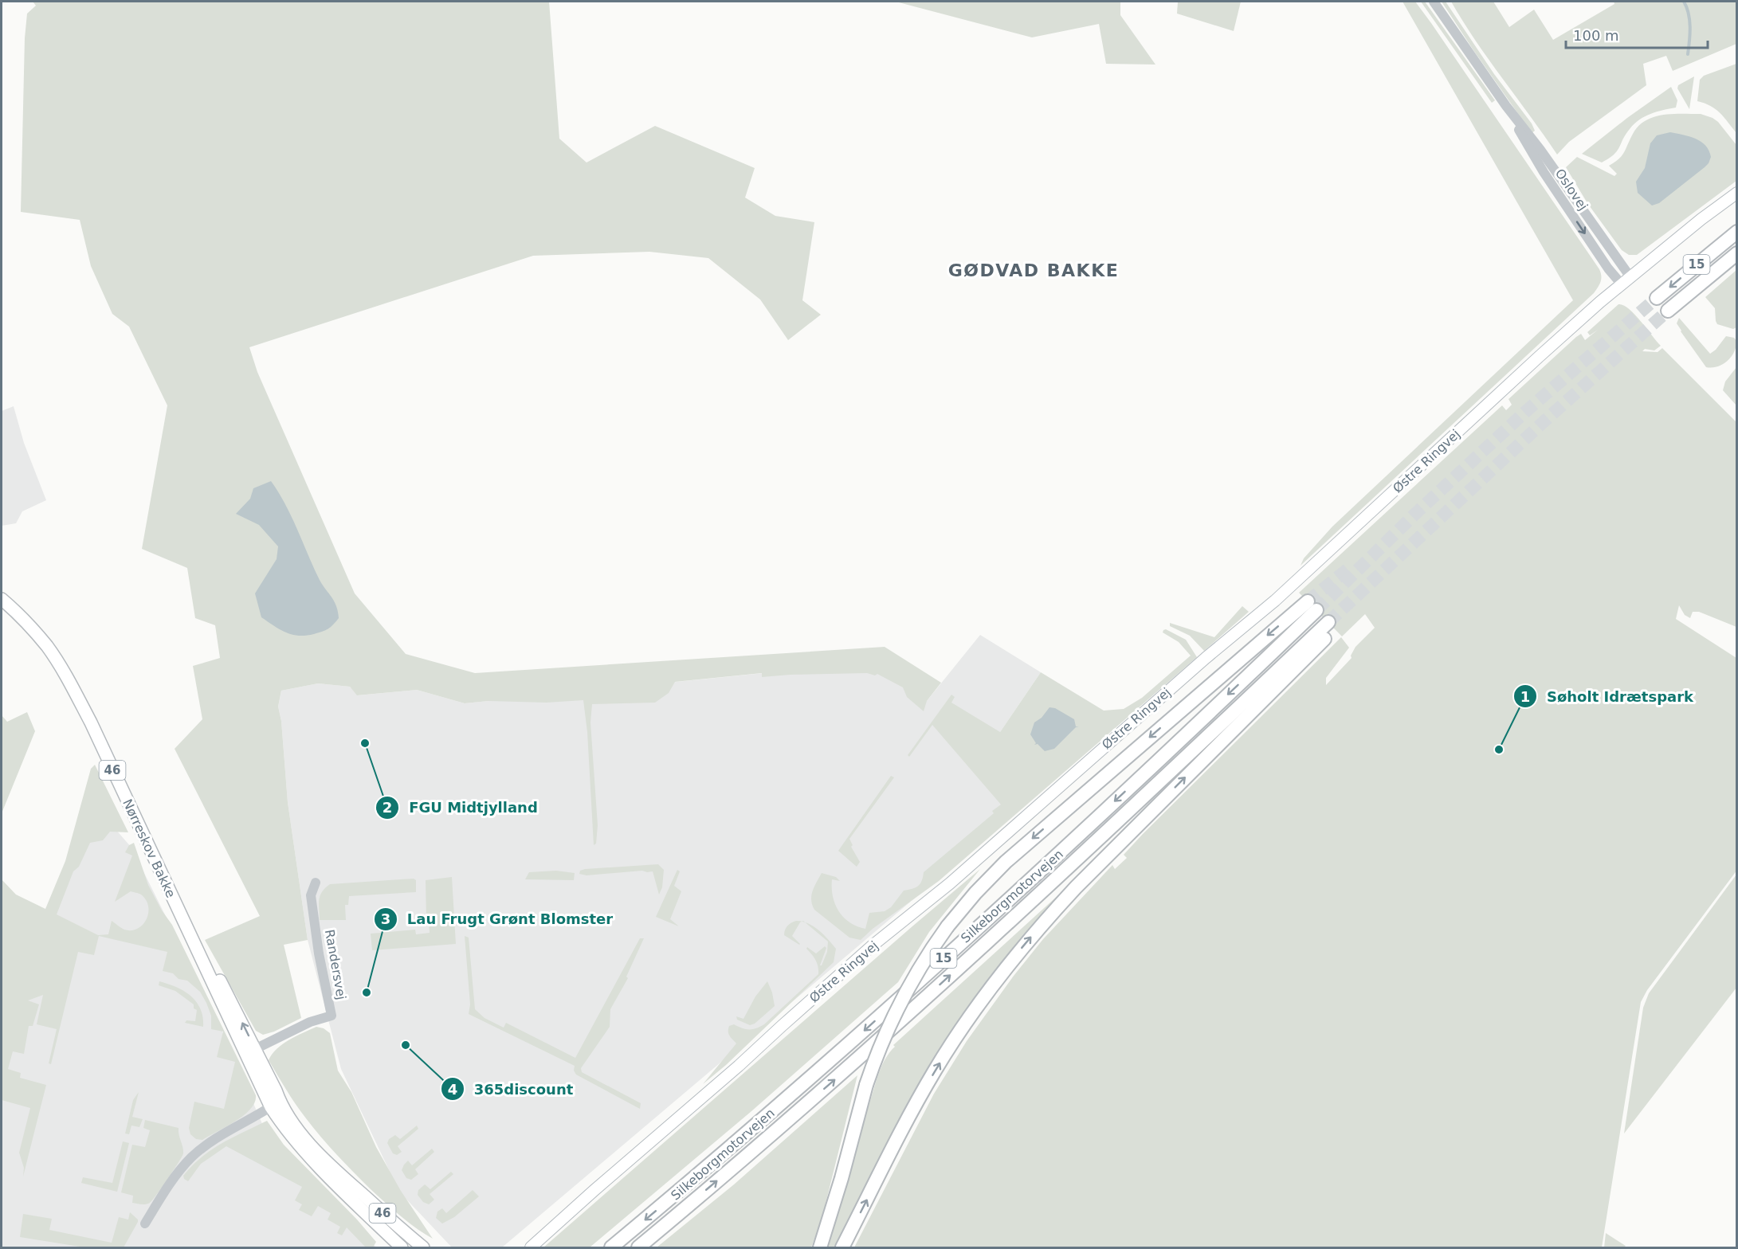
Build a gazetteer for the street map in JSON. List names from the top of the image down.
{
  "streets": {
    "highway": ["15", "Silkeborgmotorvejen"],
    "main road": ["Østre Ringvej", "46", "Nørreskov Bakke"],
    "street": ["Oslovej", "Randersvej"]
  },
  "crossings": [
    ["Oslovej", "Østre Ringvej"],
    ["Nørreskov Bakke", "Randersvej"]
  ],
  "districts": ["GØDVAD BAKKE"],
  "places": [
    "FGU Midtjylland",
    "Søholt Idrætspark",
    "Lau Frugt Grønt Blomster",
    "365discount"
  ],
  "scale_bar": "100 m"
}
